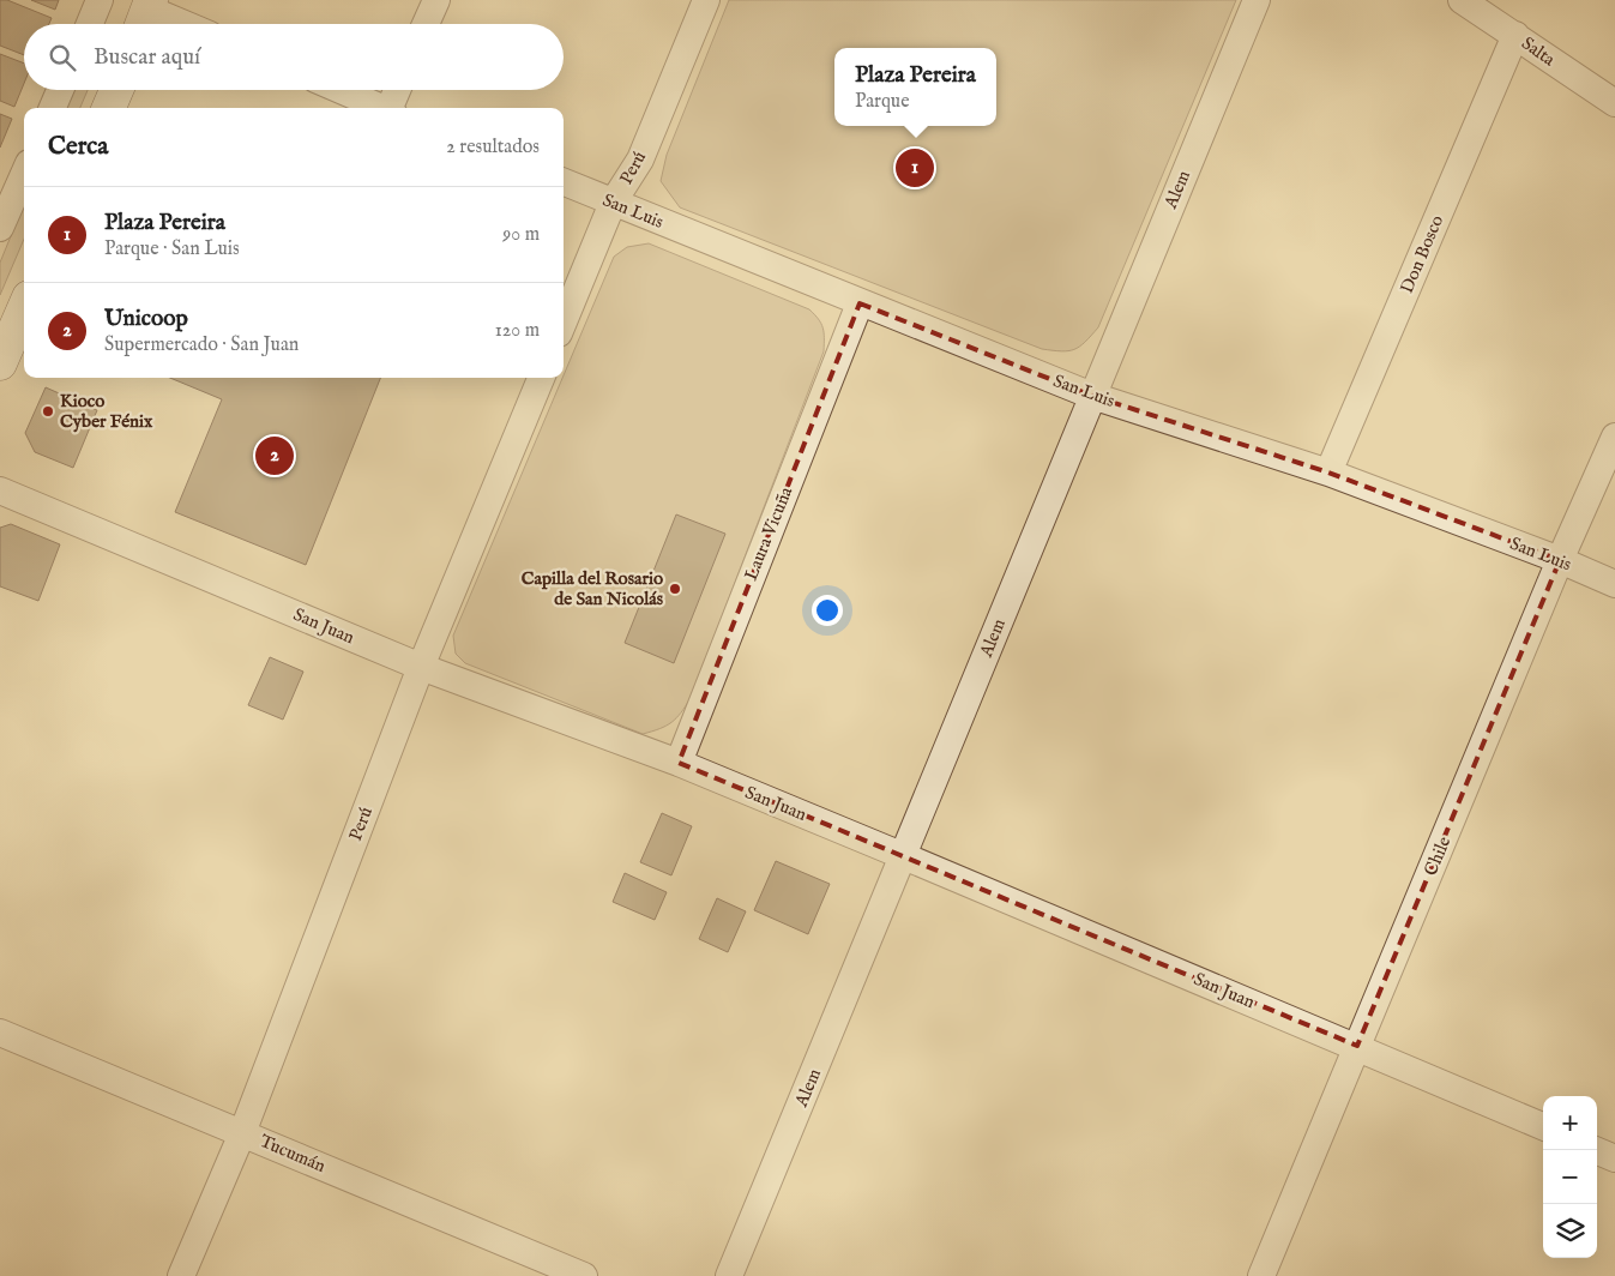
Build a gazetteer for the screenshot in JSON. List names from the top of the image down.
{
  "streets": {
    "street": [
      "Salta",
      "Perú",
      "Alem",
      "San Luis",
      "Don Bosco",
      "Laura Vicuña",
      "San Juan",
      "Chile",
      "Tucumán"
    ]
  },
  "crossings": [
    ["Salta", "Don Bosco"],
    ["Perú", "San Luis"],
    ["Perú", "San Juan"],
    ["Perú", "Tucumán"],
    ["Alem", "San Luis"],
    ["Alem", "San Juan"],
    ["San Luis", "Don Bosco"],
    ["San Luis", "Laura Vicuña"],
    ["San Luis", "Chile"],
    ["Laura Vicuña", "San Juan"],
    ["San Juan", "Chile"]
  ],
  "places": ["Kioco Cyber Fénix", "Capilla del Rosario de San Nicolás"],
  "page": {
    "search": "Buscar aquí",
    "popup": ["Plaza Pereira", "Parque"],
    "heading": ["Cerca", "2 resultados"],
    "pins": ["1", "2"],
    "list": [
      {
        "mark": "1",
        "name": "Plaza Pereira",
        "note": "Parque · San Luis",
        "value": "90 m"
      },
      {
        "mark": "2",
        "name": "Unicoop",
        "note": "Supermercado · San Juan",
        "value": "120 m"
      }
    ],
    "map_buttons": ["+", "−"]
  }
}
